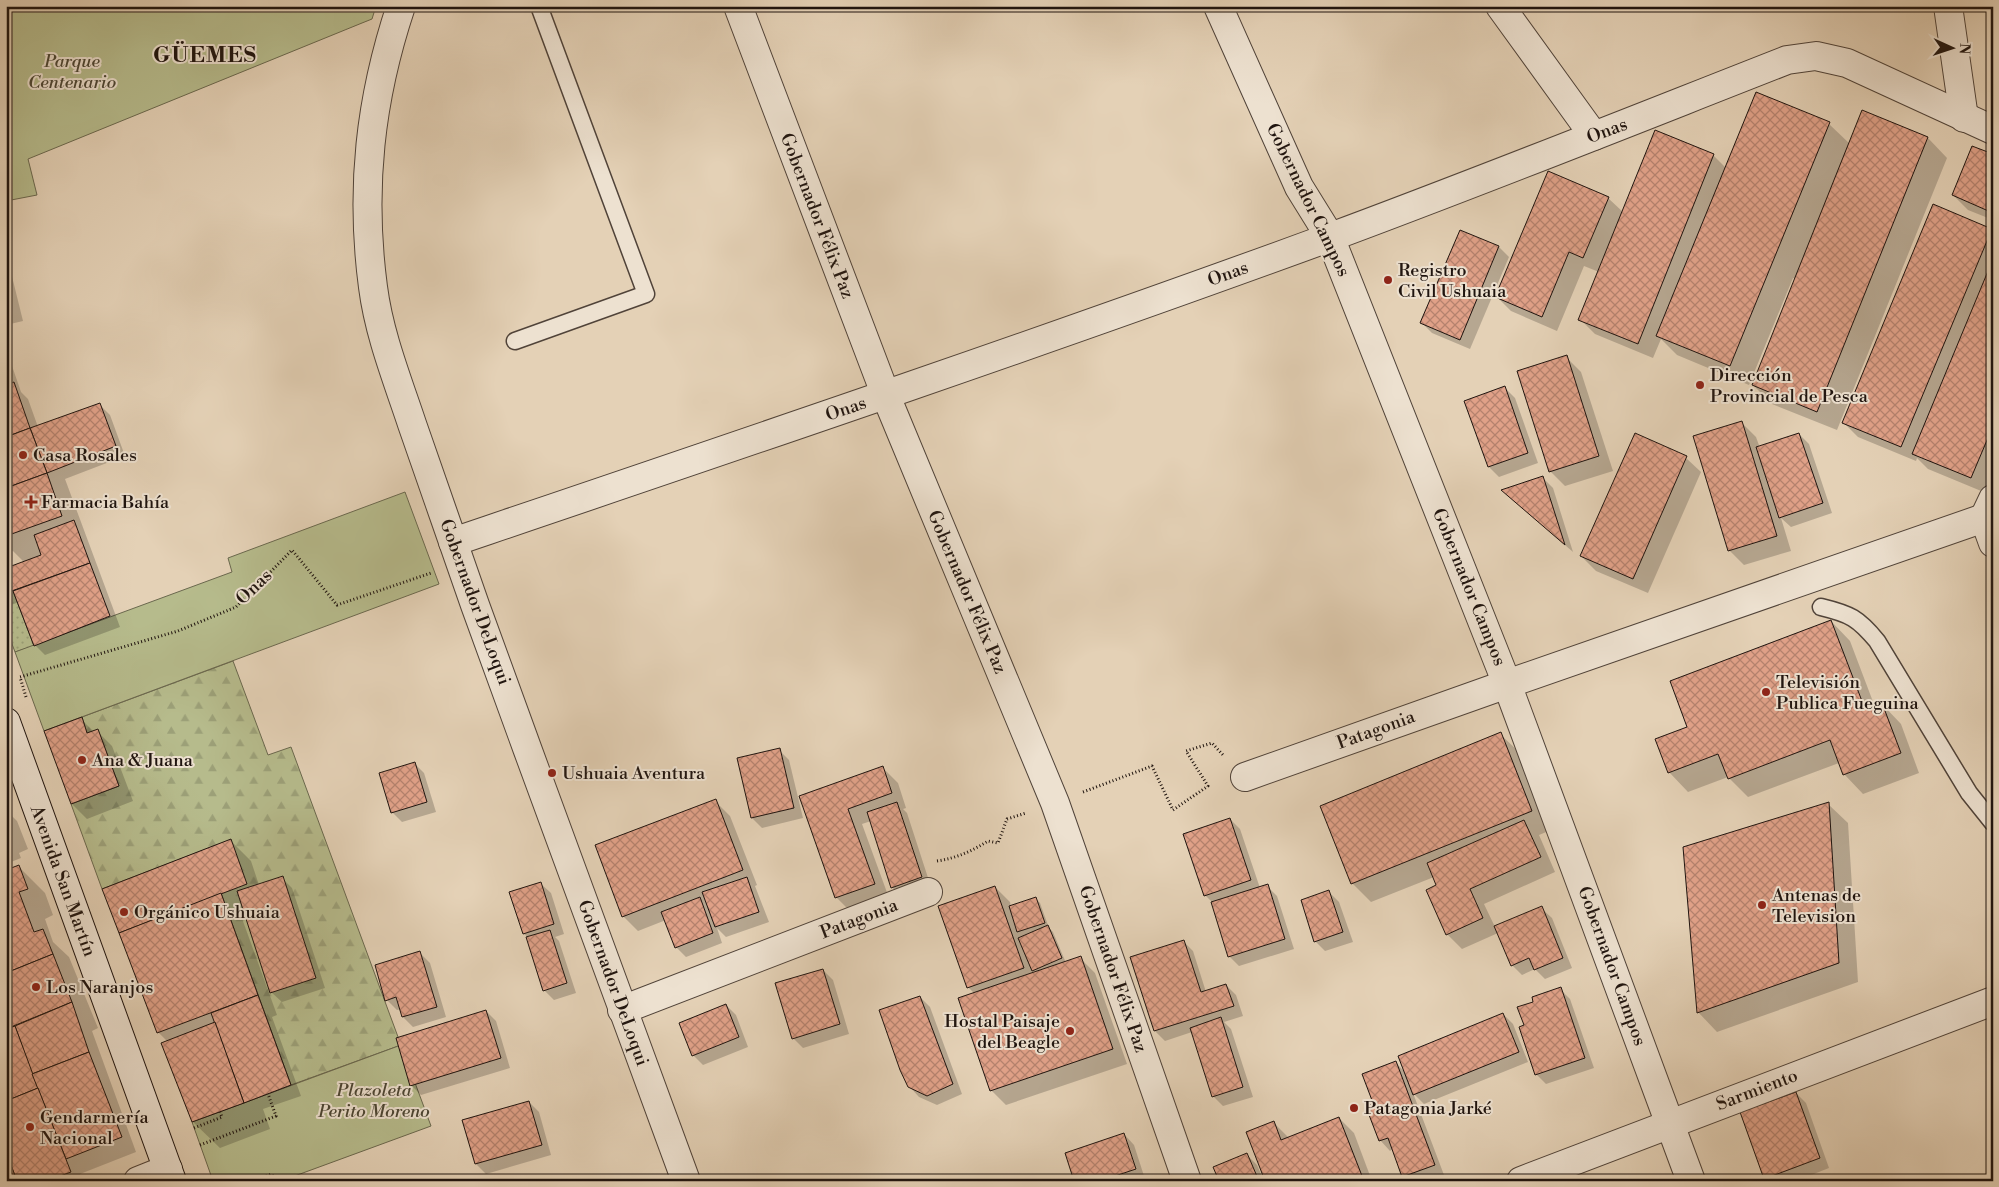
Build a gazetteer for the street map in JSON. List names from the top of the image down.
{
  "streets": {
    "street": [
      "Onas",
      "Gobernador Campos",
      "Gobernador Félix Paz",
      "Gobernador DeLoqui",
      "Patagonia",
      "Avenida San Martín",
      "Sarmiento"
    ]
  },
  "crossings": [
    ["Onas", "Gobernador Campos"],
    ["Onas", "Gobernador Félix Paz"],
    ["Onas", "Gobernador DeLoqui"],
    ["Gobernador Campos", "Patagonia"],
    ["Gobernador Campos", "Sarmiento"],
    ["Gobernador DeLoqui", "Patagonia"]
  ],
  "districts": ["GÜEMES"],
  "parks": ["Parque Centenario", "Plazoleta Perito Moreno"],
  "places": {
    "other": [
      "Registro Civil Ushuaia",
      "Dirección Provincial de Pesca",
      "Casa Rosales",
      "Televisión Publica Fueguina",
      "Ana & Juana",
      "Ushuaia Aventura",
      "Antenas de Television",
      "Orgánico Ushuaia",
      "Los Naranjos",
      "Hostal Paisaje del Beagle",
      "Patagonia Jarké",
      "Gendarmería Nacional"
    ],
    "health": ["Farmacia Bahía"]
  },
  "north": "right"
}
